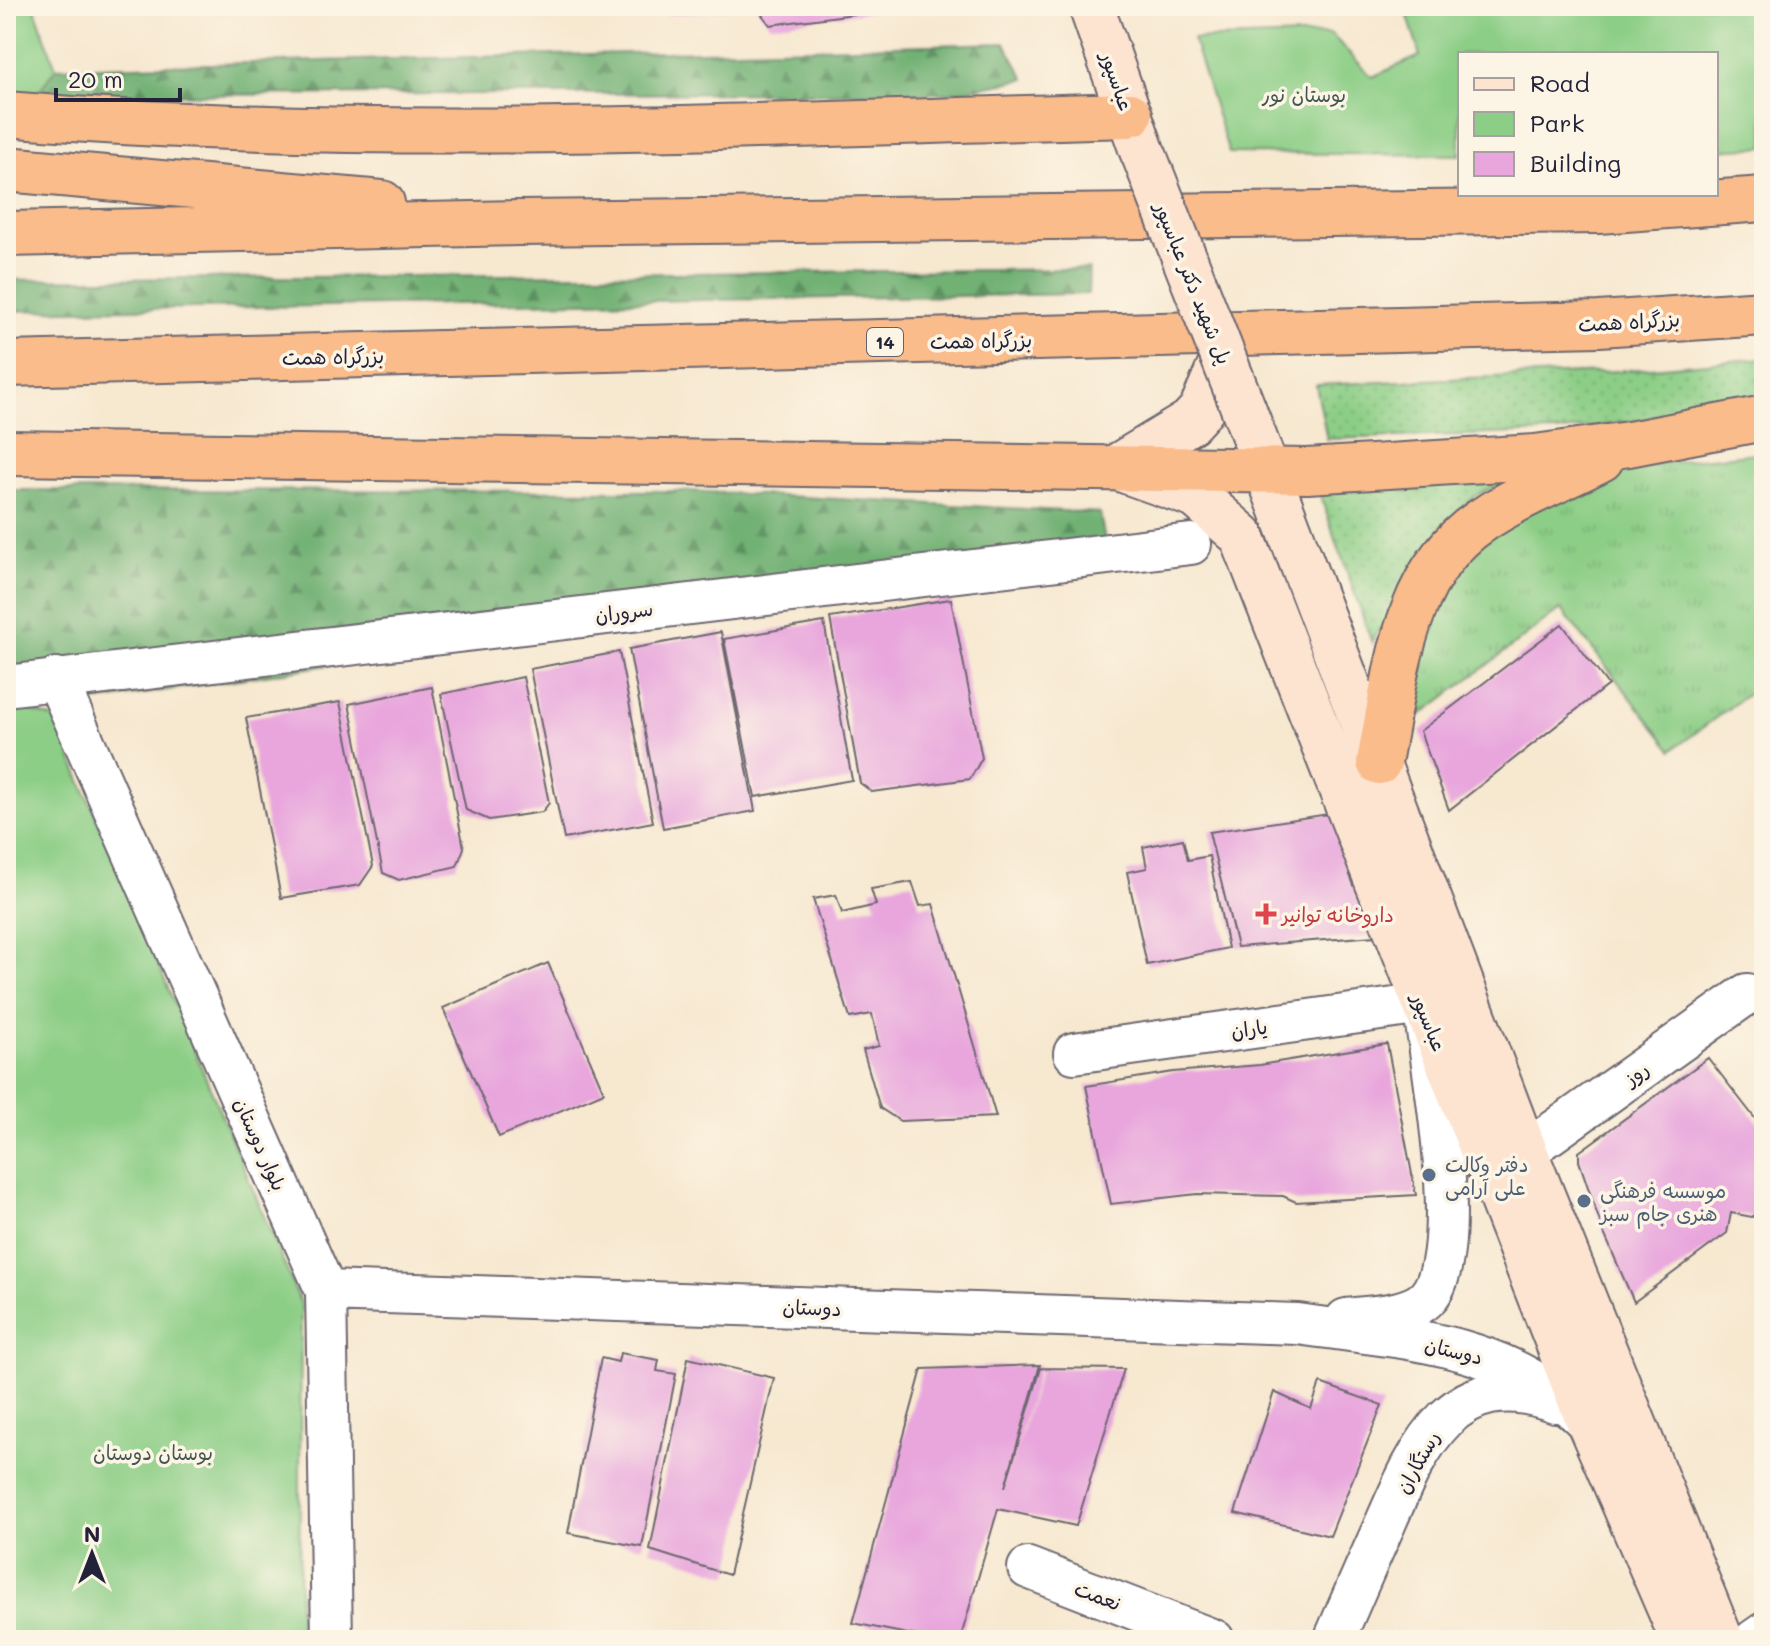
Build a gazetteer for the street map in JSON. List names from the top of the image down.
{
  "streets": {
    "highway": ["بزرگراه همت", "14"],
    "main road": ["عباسپور", "پل شهید دکتر عباسپور"],
    "street": [
      "سروران",
      "یاران",
      "روز",
      "بلوار دوستان",
      "دوستان",
      "رستگاران",
      "نعمت"
    ]
  },
  "crossings": [
    ["عباسپور", "پل شهید دکتر عباسپور"],
    ["عباسپور", "یاران"],
    ["عباسپور", "روز"],
    ["عباسپور", "دوستان"],
    ["عباسپور", "رستگاران"],
    ["سروران", "بلوار دوستان"],
    ["یاران", "دوستان"],
    ["بلوار دوستان", "دوستان"],
    ["دوستان", "رستگاران"]
  ],
  "parks": ["بوستان نور", "بوستان دوستان"],
  "places": {
    "health": ["داروخانه توانیر"],
    "other": ["دفتر وکالت علی آرامی", "موسسه فرهنگی هنری جام سبز"]
  },
  "legend": ["Road", "Park", "Building"],
  "scale_bar": "20 m",
  "north": "top"
}
